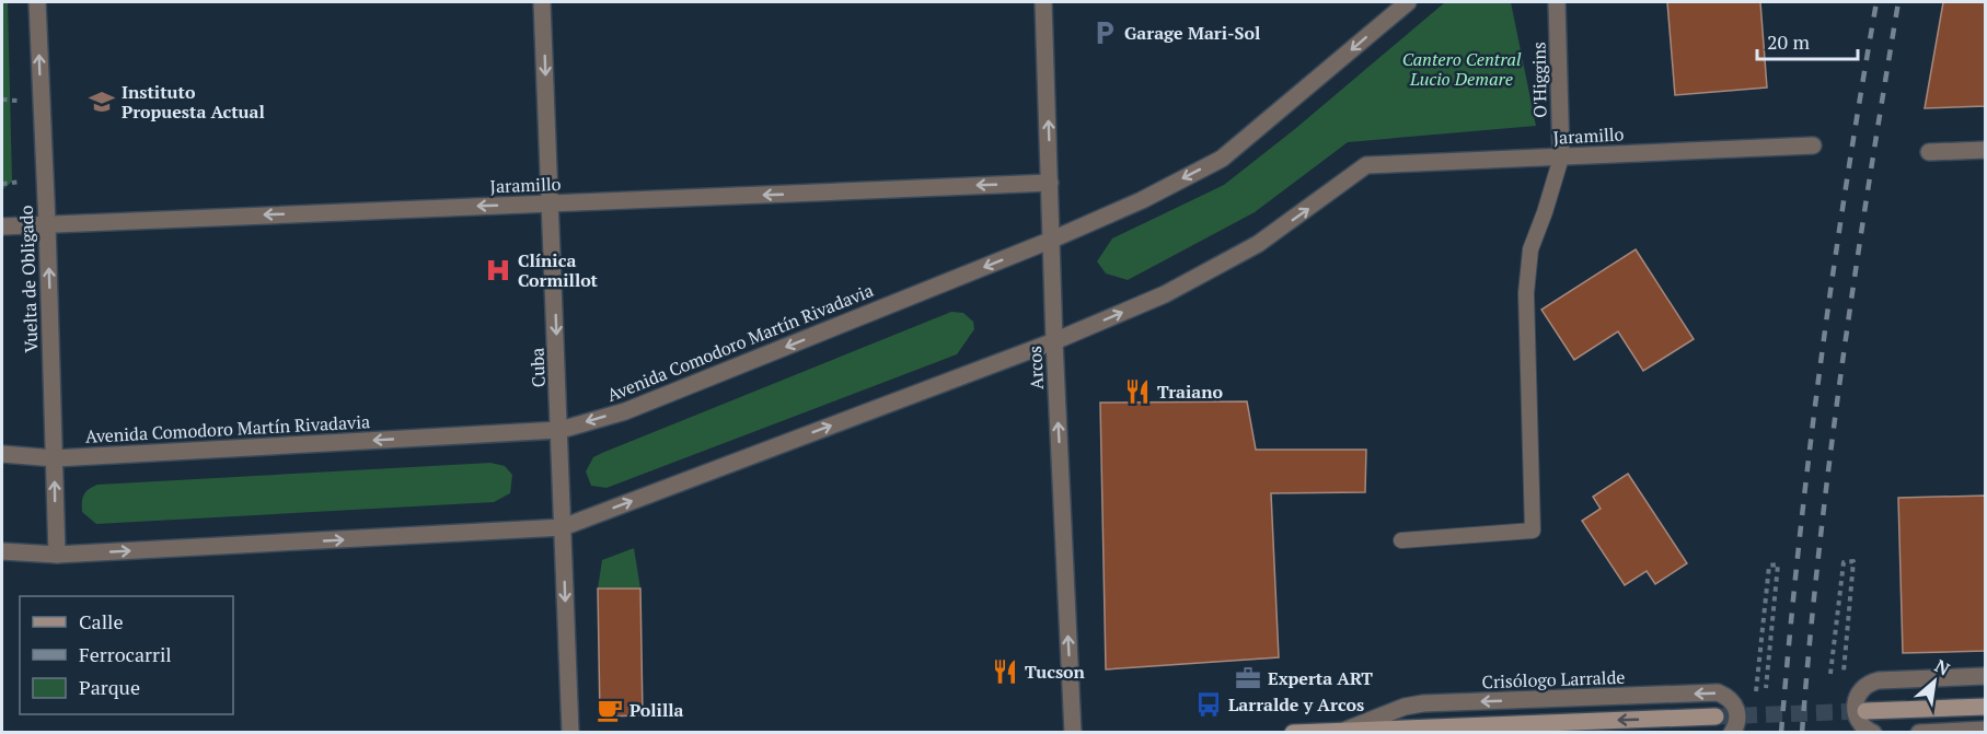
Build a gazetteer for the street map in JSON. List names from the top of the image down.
{
  "streets": {
    "street": [
      "O'Higgins",
      "Jaramillo",
      "Vuelta de Obligado",
      "Avenida Comodoro Martín Rivadavia",
      "Cuba",
      "Arcos",
      "Crisólogo Larralde"
    ]
  },
  "crossings": [
    ["O'Higgins", "Jaramillo"],
    ["Jaramillo", "Vuelta de Obligado"],
    ["Jaramillo", "Cuba"],
    ["Jaramillo", "Arcos"],
    ["Vuelta de Obligado", "Avenida Comodoro Martín Rivadavia"],
    ["Avenida Comodoro Martín Rivadavia", "Cuba"],
    ["Avenida Comodoro Martín Rivadavia", "Arcos"]
  ],
  "one_way": [
    "Vuelta de Obligado",
    "Cuba",
    "Arcos",
    "Crisólogo Larralde"
  ],
  "parks": ["Cantero Central Lucio Demare"],
  "places": {
    "parking": ["Garage Mari-Sol"],
    "school or university": ["Instituto Propuesta Actual"],
    "hospital": ["Clínica Cormillot"],
    "restaurant": ["Traiano", "Tucson"],
    "office": ["Experta ART"],
    "bus stop": ["Larralde y Arcos"],
    "cafe": ["Polilla"]
  },
  "legend": ["Calle", "Ferrocarril", "Parque"],
  "scale_bar": "20 m",
  "north": "top right"
}
